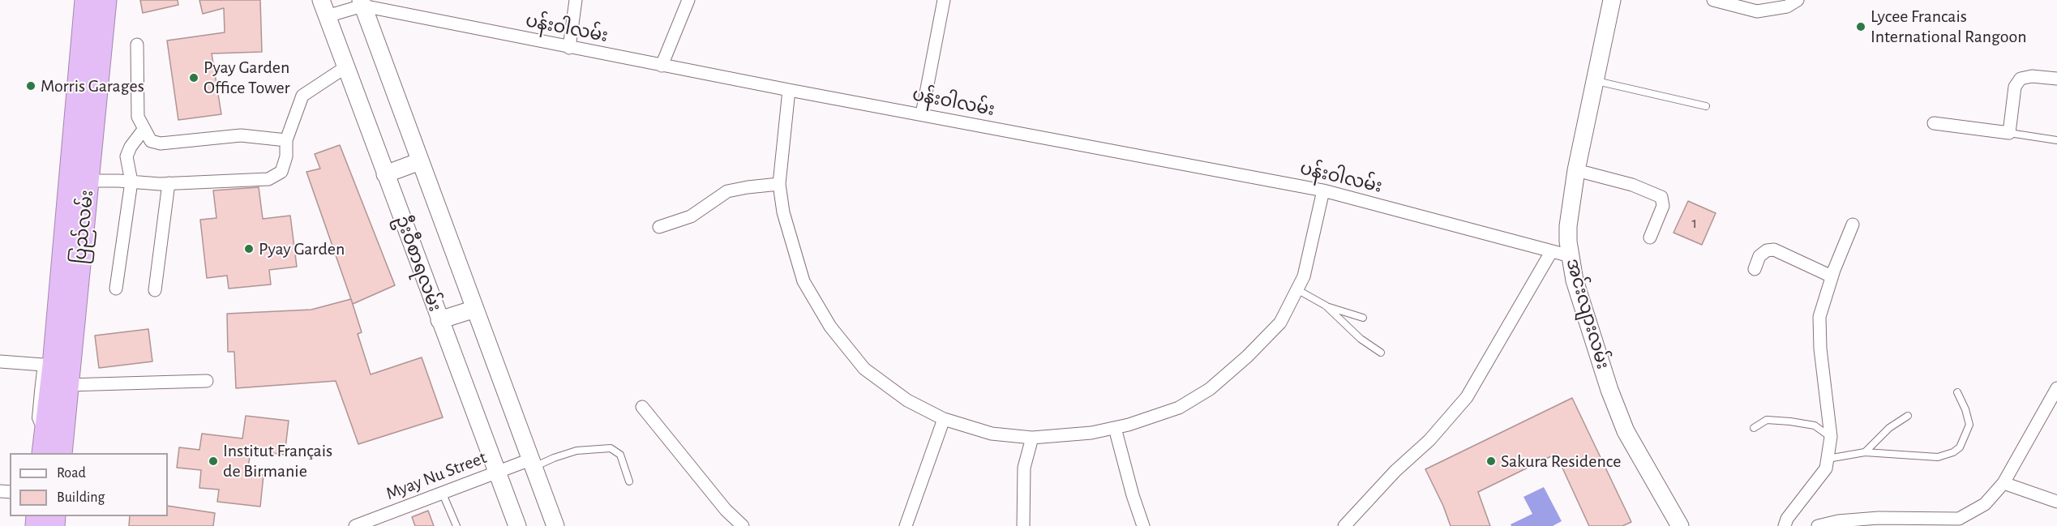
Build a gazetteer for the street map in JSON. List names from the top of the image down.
{
  "streets": {
    "highway": ["ပြည်လမ်း"],
    "main road": ["ဦးဝီစာရလမ်း", "အင်းလျားလမ်း"],
    "street": ["ပန်းဝါလမ်း", "Myay Nu Street"]
  },
  "crossings": [
    ["ပန်းဝါလမ်း", "ဦးဝီစာရလမ်း"],
    ["ပန်းဝါလမ်း", "အင်းလျားလမ်း"],
    ["ဦးဝီစာရလမ်း", "Myay Nu Street"]
  ],
  "places": [
    "Lycee Francais International Rangoon",
    "Pyay Garden Office Tower",
    "Morris Garages",
    "Pyay Garden",
    "Institut Français de Birmanie",
    "Sakura Residence"
  ],
  "house_numbers": ["1"],
  "legend": ["Road", "Building"]
}
